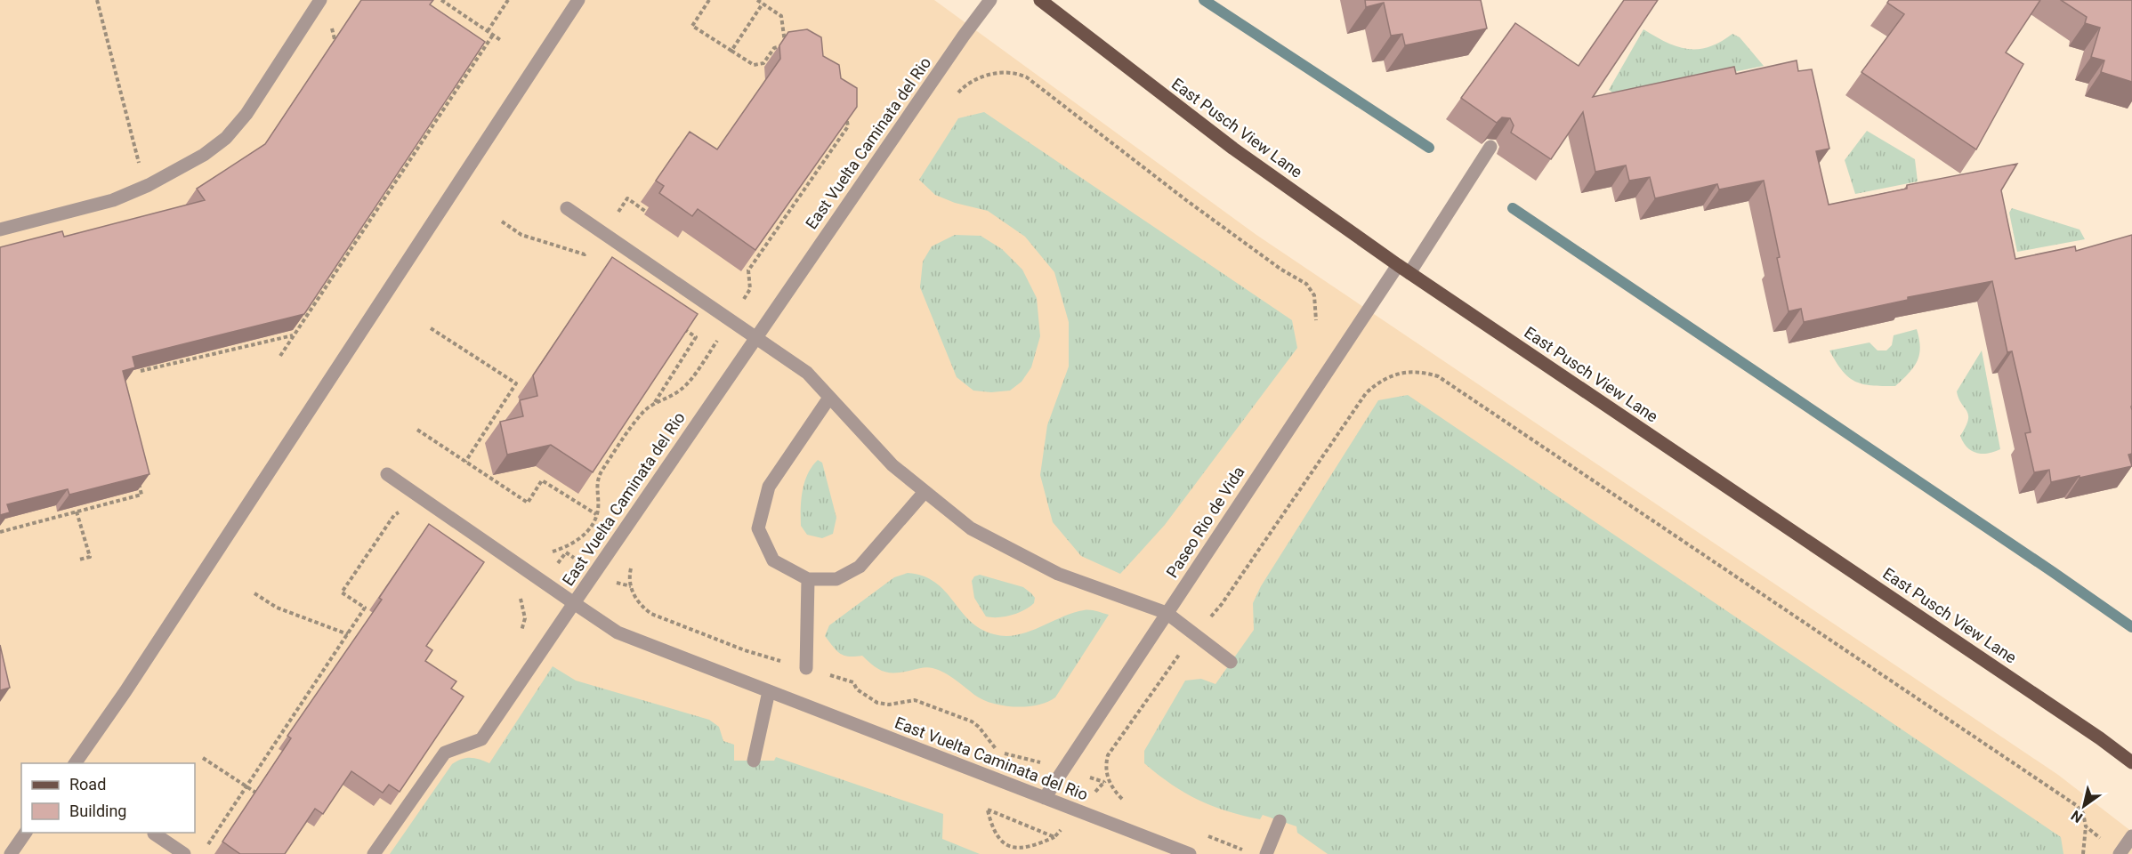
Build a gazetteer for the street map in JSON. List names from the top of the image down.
{
  "streets": {
    "main road": ["East Pusch View Lane"],
    "lane": ["East Vuelta Caminata del Rio", "Paseo Rio de Vida"]
  },
  "crossings": [
    ["East Pusch View Lane", "Paseo Rio de Vida"],
    ["East Vuelta Caminata del Rio", "Paseo Rio de Vida"]
  ],
  "legend": ["Road", "Building"],
  "north": "bottom left"
}
